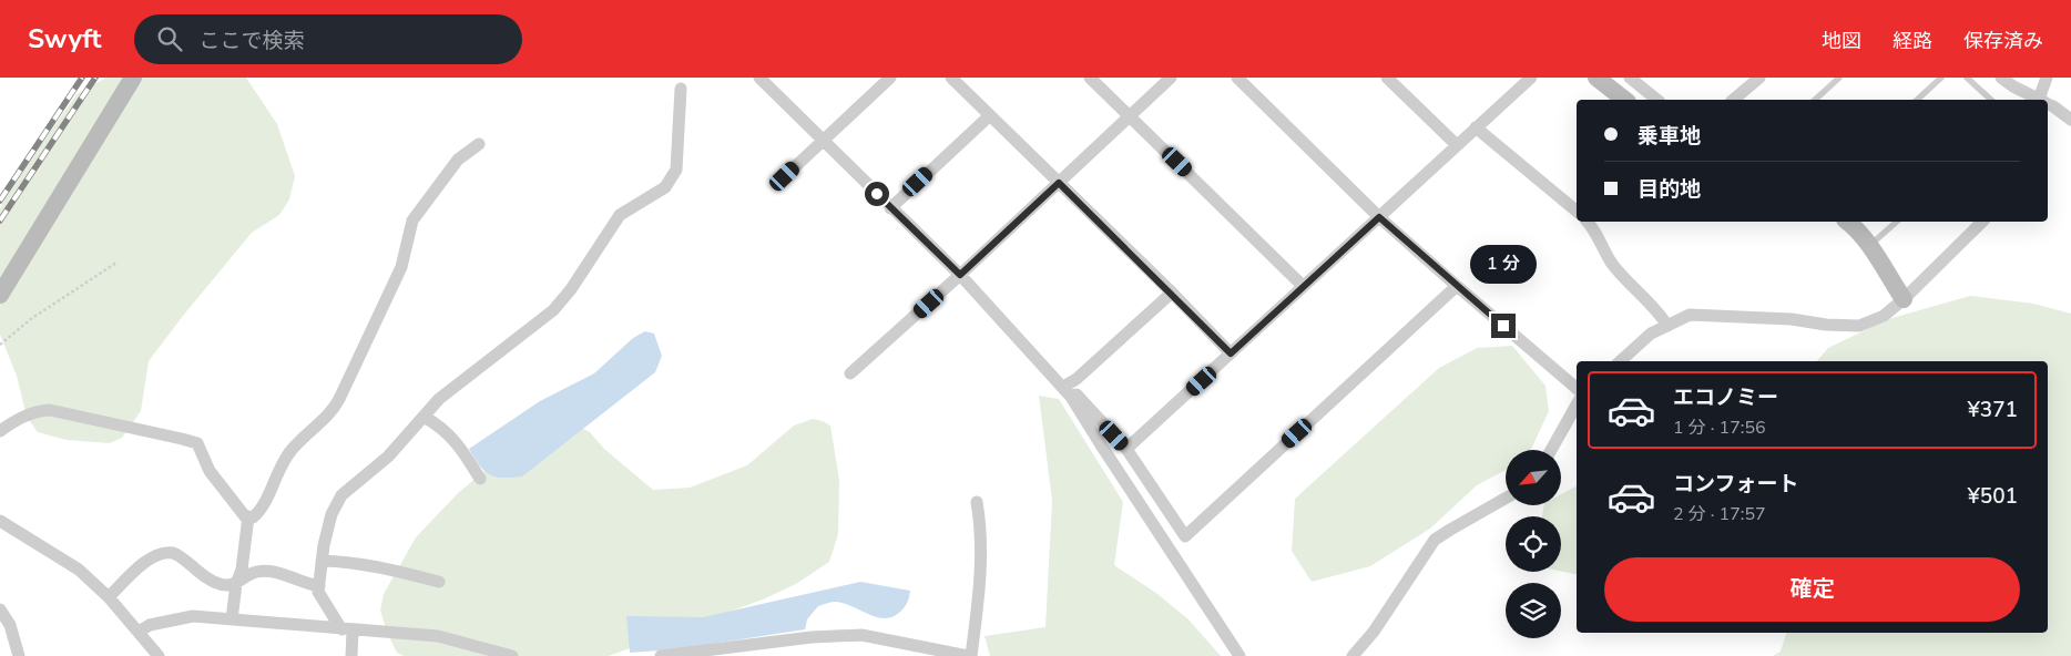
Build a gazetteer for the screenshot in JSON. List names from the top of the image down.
{
  "north": "bottom left",
  "page": {
    "header": "Swyft",
    "search": "ここで検索",
    "nav": ["地図", "経路", "保存済み"],
    "banner": ["乗車地", "目的地"],
    "bubble": "1 分",
    "list": [
      {
        "name": "エコノミー",
        "note": "1 分 · 17:56",
        "value": "¥371"
      },
      {
        "name": "コンフォート",
        "note": "2 分 · 17:57",
        "value": "¥501"
      }
    ],
    "buttons": "確定"
  }
}
